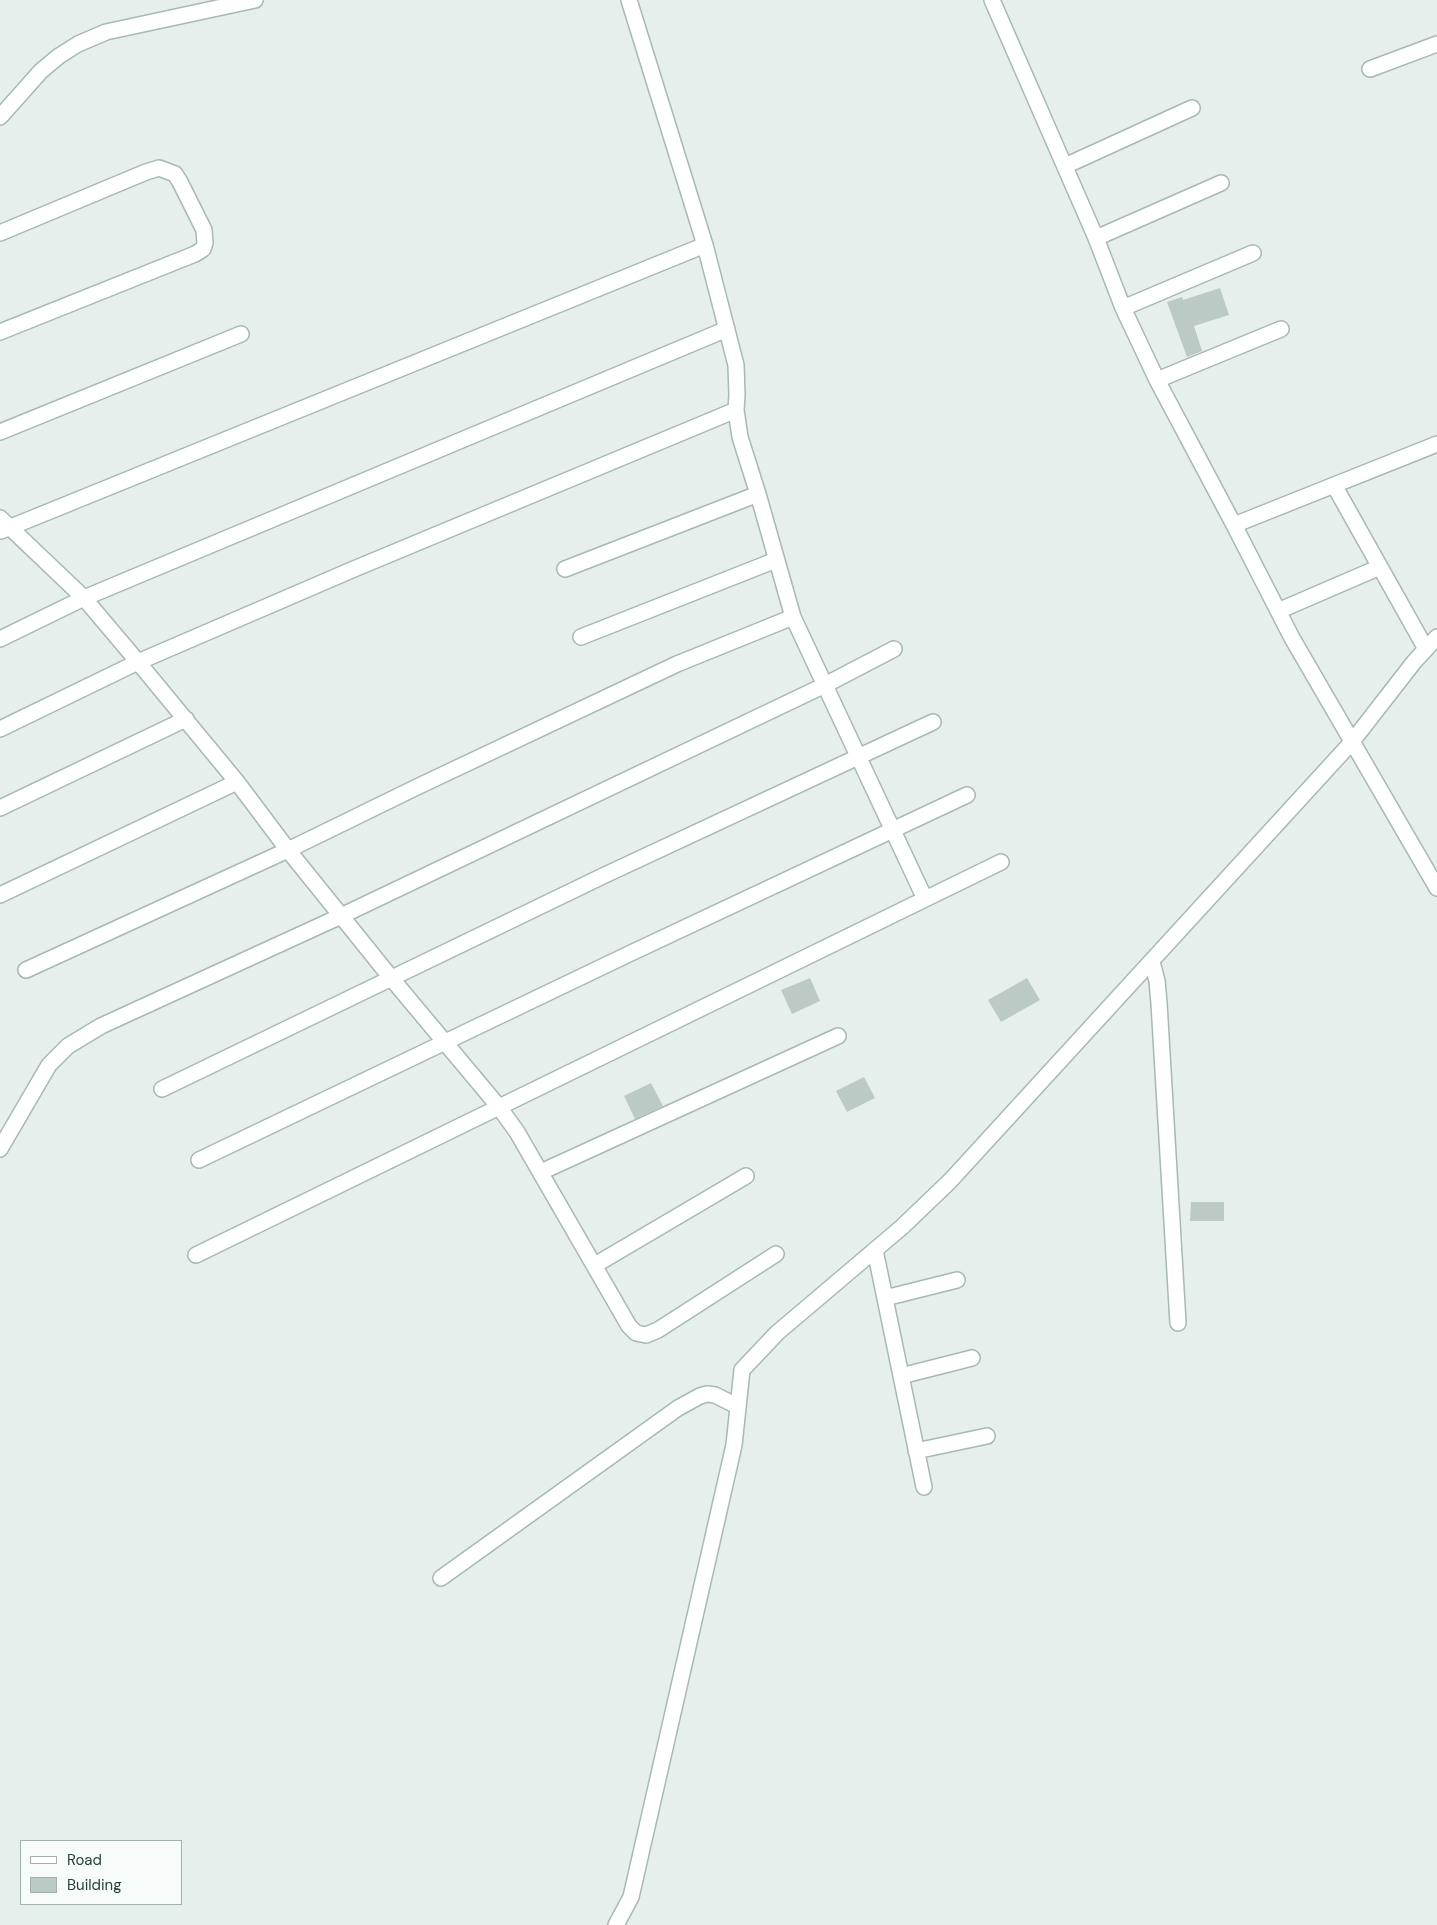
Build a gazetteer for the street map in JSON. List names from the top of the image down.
{
  "legend": ["Road", "Building"]
}
